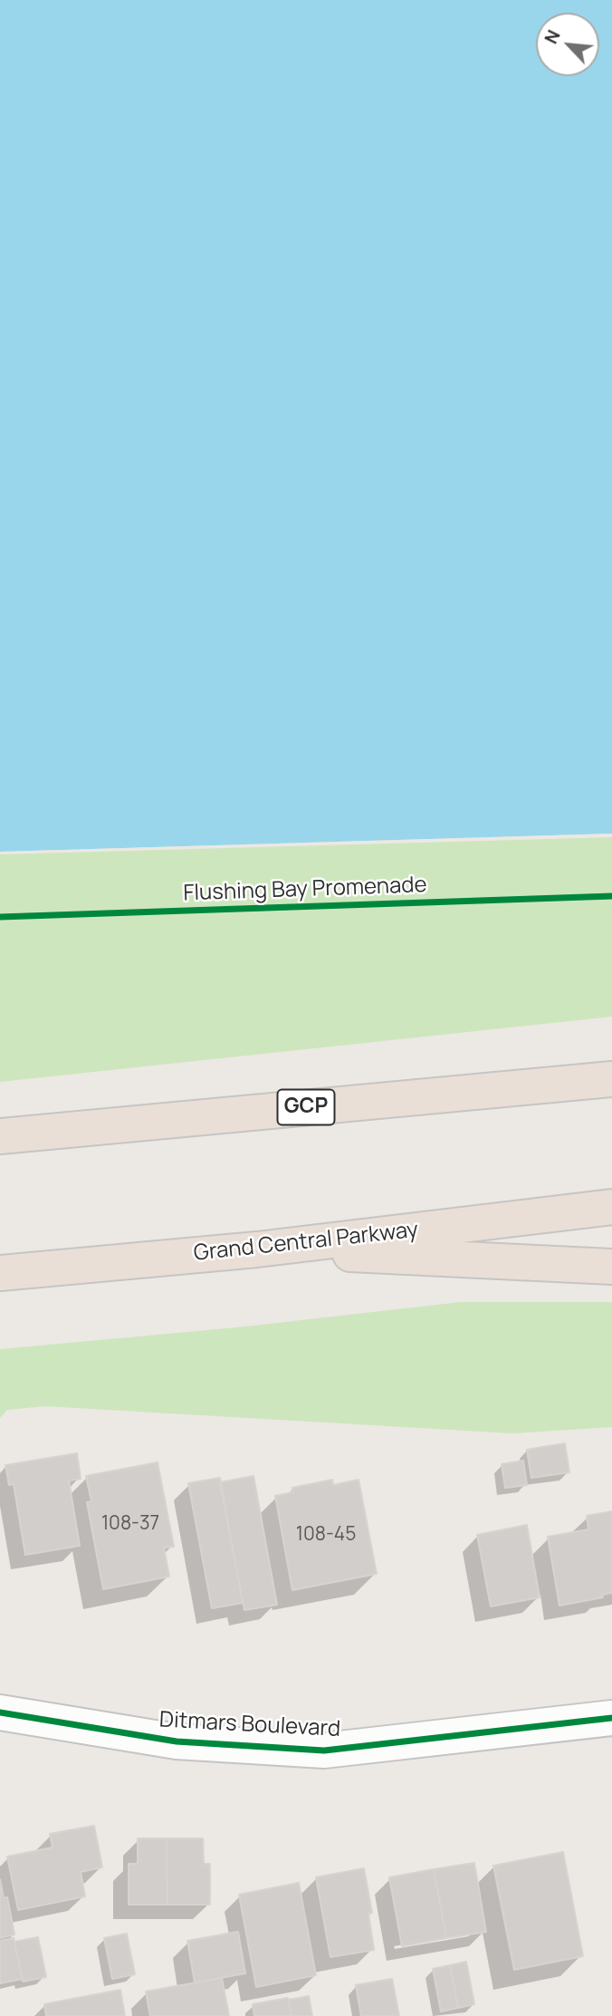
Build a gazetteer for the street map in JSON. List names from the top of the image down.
{
  "streets": {
    "highway": ["GCP", "Grand Central Parkway"],
    "street": ["Ditmars Boulevard"],
    "cycle path": ["Flushing Bay Promenade"]
  },
  "house_numbers": ["108-37", "108-45"],
  "north": "top left"
}
